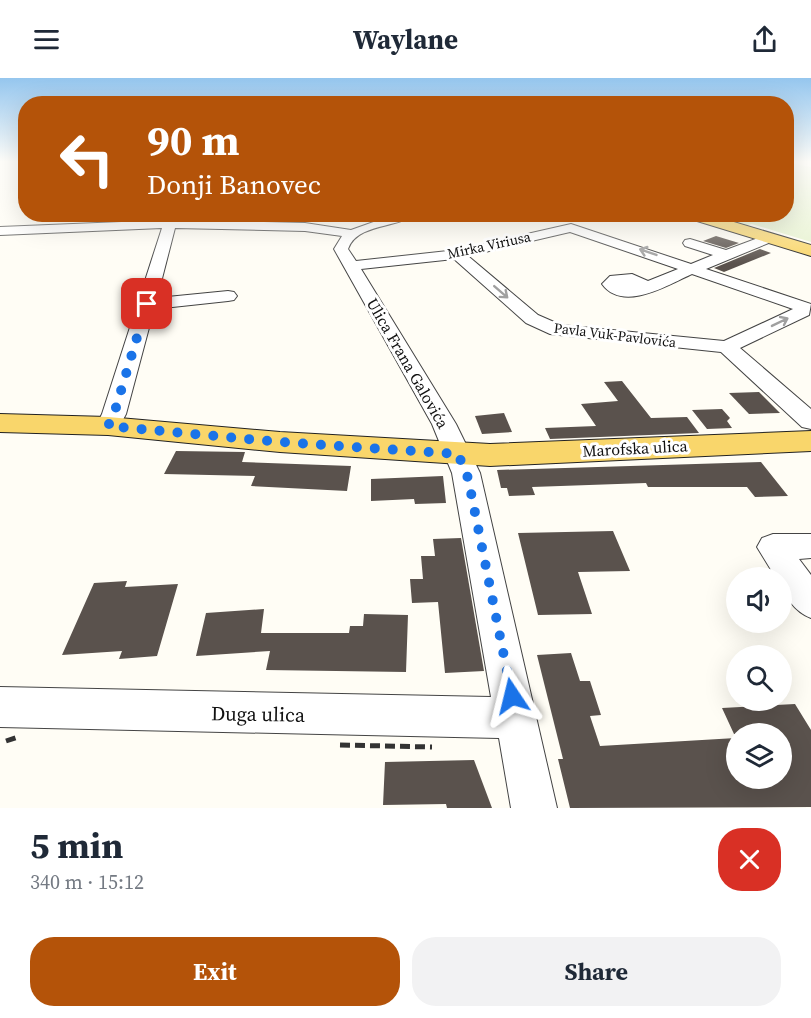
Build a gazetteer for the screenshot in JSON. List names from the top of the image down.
{
  "streets": {
    "main road": ["Marofska ulica"],
    "street": [
      "Mirka Viriusa",
      "Pavla Vuk-Pavlovića",
      "Ulica Frana Galovića",
      "Duga ulica"
    ]
  },
  "crossings": [
    ["Mirka Viriusa", "Pavla Vuk-Pavlovića"],
    ["Mirka Viriusa", "Ulica Frana Galovića"],
    ["Ulica Frana Galovića", "Marofska ulica"],
    ["Ulica Frana Galovića", "Duga ulica"]
  ],
  "one_way": ["Pavla Vuk-Pavlovića"],
  "page": {
    "header": "Waylane",
    "turn": ["90 m", "Donji Banovec"],
    "heading": ["5 min", "340 m · 15:12"],
    "buttons": ["Exit", "Share"]
  }
}
